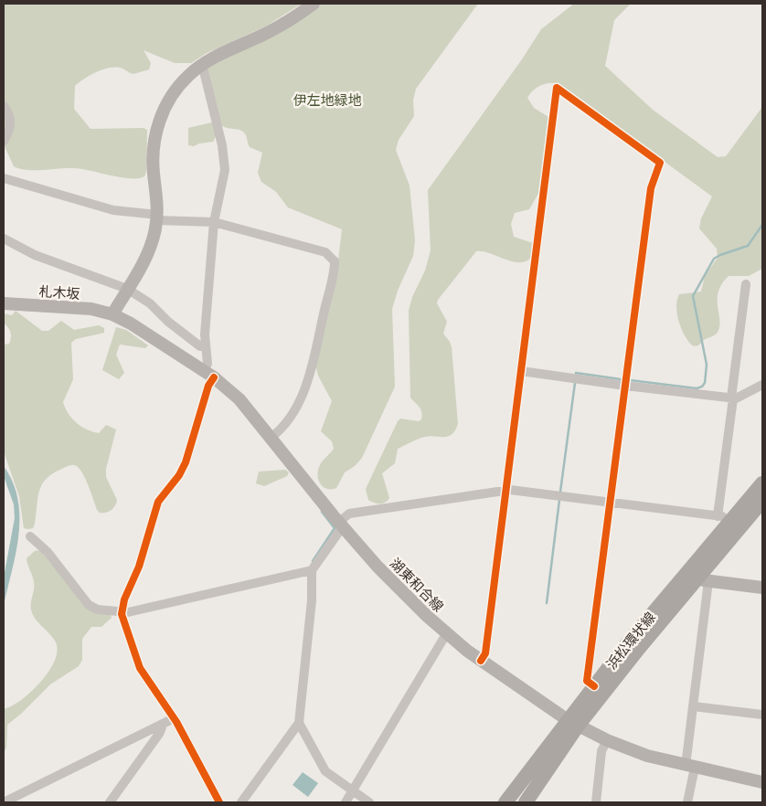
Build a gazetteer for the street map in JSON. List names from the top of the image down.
{
  "streets": {
    "main road": ["札木坂", "湖東和合線", "浜松環状線"]
  },
  "crossings": [
    ["札木坂", "湖東和合線"],
    ["湖東和合線", "浜松環状線"]
  ],
  "parks": ["伊左地緑地"]
}
